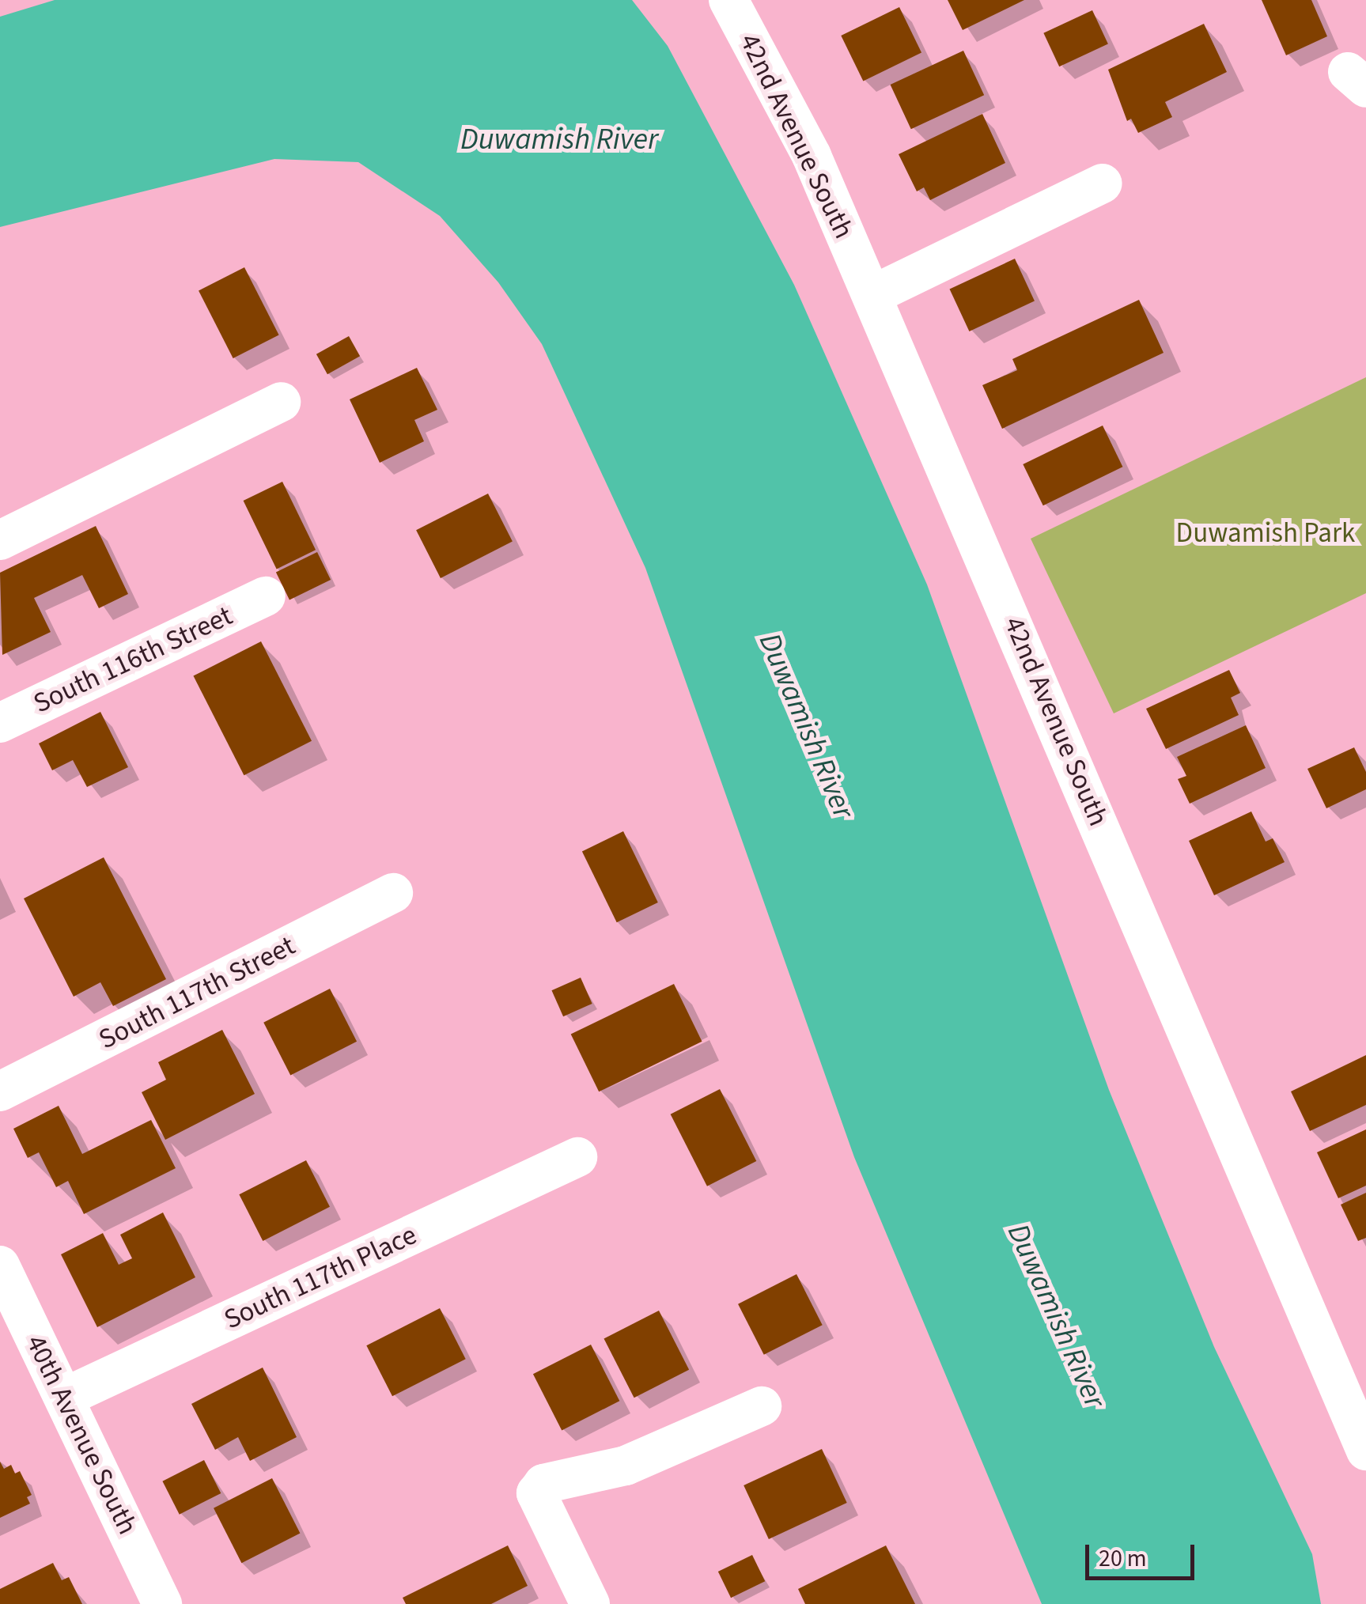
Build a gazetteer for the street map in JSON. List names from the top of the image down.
{
  "streets": {
    "street": [
      "42nd Avenue South",
      "South 116th Street",
      "South 117th Street",
      "South 117th Place",
      "40th Avenue South"
    ]
  },
  "crossings": [
    ["South 117th Place", "40th Avenue South"]
  ],
  "water": ["Duwamish River"],
  "parks": ["Duwamish Park"],
  "scale_bar": "20 m"
}
